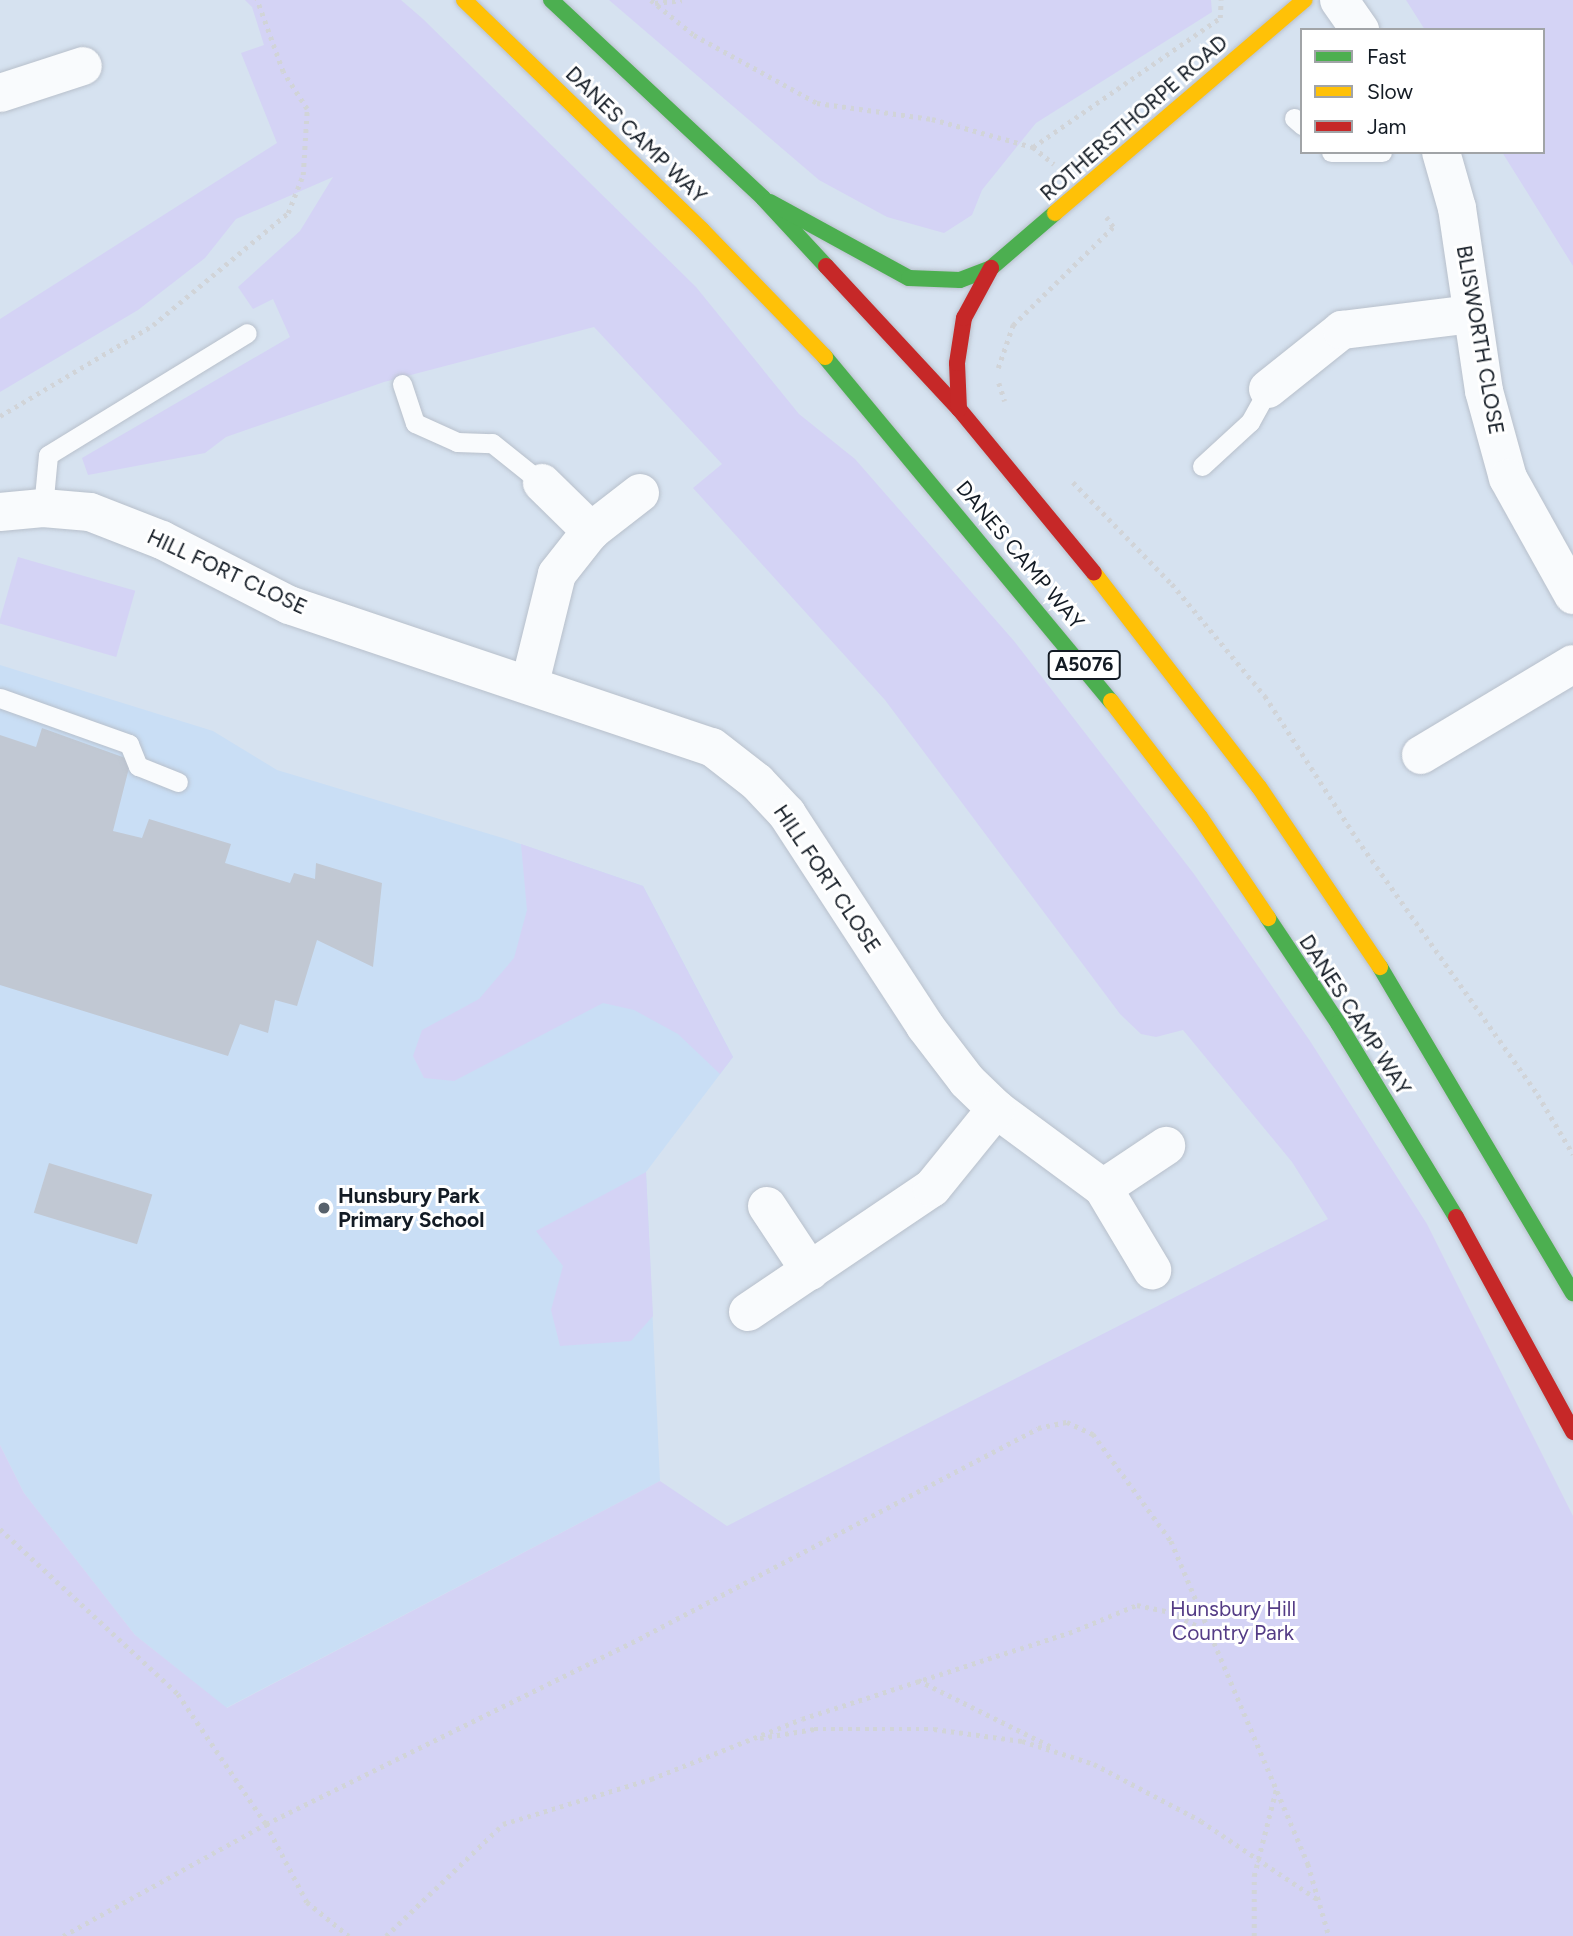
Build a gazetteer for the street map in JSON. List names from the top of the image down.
{
  "streets": {
    "main road": ["ROTHERSTHORPE ROAD", "DANES CAMP WAY", "A5076"],
    "street": ["BLISWORTH CLOSE", "HILL FORT CLOSE"]
  },
  "crossings": [
    ["ROTHERSTHORPE ROAD", "DANES CAMP WAY"]
  ],
  "parks": ["Hunsbury Hill Country Park"],
  "places": ["Hunsbury Park Primary School"],
  "legend": ["Fast", "Slow", "Jam"]
}
